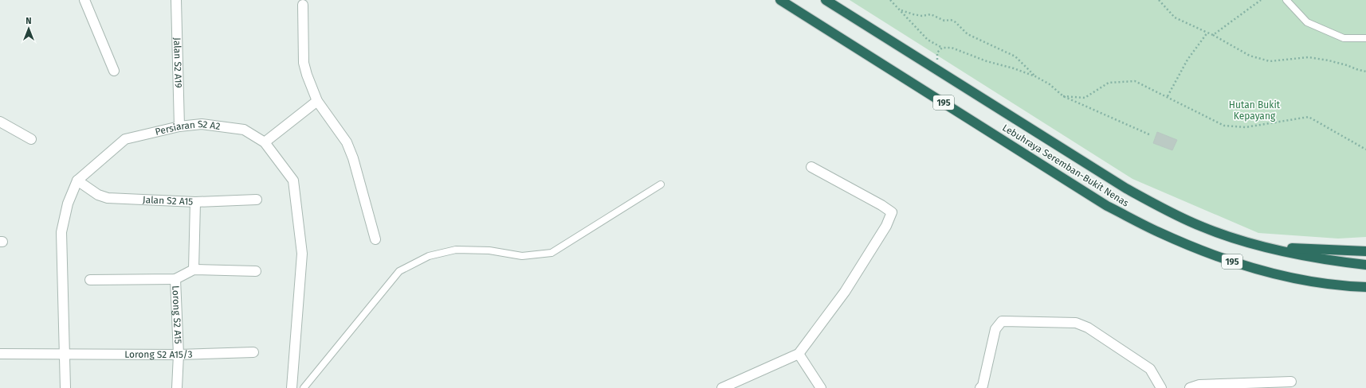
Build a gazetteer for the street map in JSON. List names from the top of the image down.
{
  "streets": {
    "highway": ["195", "Lebuhraya Seremban-Bukit Nenas"],
    "street": [
      "Jalan S2 A19",
      "Persiaran S2 A2",
      "Jalan S2 A15",
      "Lorong S2 A15",
      "Lorong S2 A15/3"
    ]
  },
  "crossings": [
    ["Jalan S2 A19", "Persiaran S2 A2"],
    ["Persiaran S2 A2", "Jalan S2 A15"],
    ["Persiaran S2 A2", "Lorong S2 A15/3"],
    ["Lorong S2 A15", "Lorong S2 A15/3"]
  ],
  "parks": ["Hutan Bukit Kepayang"],
  "north": "top"
}
